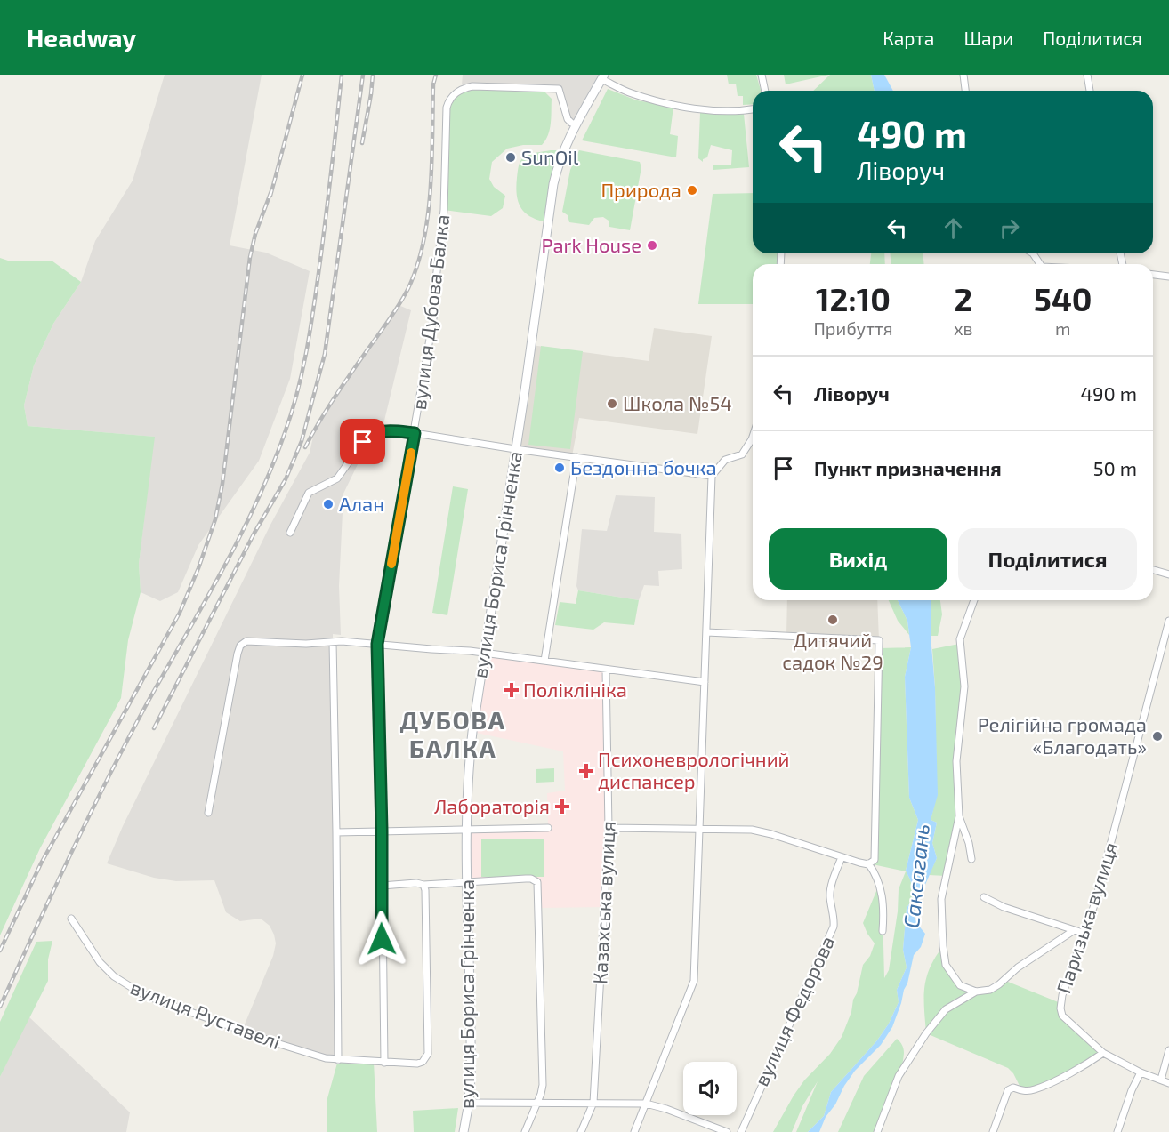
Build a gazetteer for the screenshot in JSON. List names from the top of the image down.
{
  "streets": {
    "street": [
      "вулиця Дубова Балка",
      "вулиця Бориса Грінченка",
      "Казахська вулиця",
      "Паризька вулиця",
      "вулиця Федорова",
      "вулиця Руставелі"
    ]
  },
  "crossings": [
    ["вулиця Дубова Балка", "вулиця Бориса Грінченка"],
    ["вулиця Дубова Балка", "вулиця Руставелі"]
  ],
  "districts": ["ДУБОВА БАЛКА"],
  "water": ["Саксагань"],
  "places": {
    "other": [
      "SunOil",
      "Природа",
      "Park House",
      "Школа №54",
      "Бездонна бочка",
      "Алан",
      "Дитячий садок №29",
      "Релігійна громада «Благодать»"
    ],
    "health": ["Поліклініка", "Психоневрологічний диспансер", "Лабораторія"]
  },
  "page": {
    "header": "Headway",
    "nav": ["Карта", "Шари", "Поділитися"],
    "turn": ["490 m", "Ліворуч"],
    "eta": [
      "12:10",
      "Прибуття",
      "2",
      "хв",
      "540",
      "m"
    ],
    "list": [
      {
        "name": "Ліворуч",
        "value": "490 m"
      },
      {
        "name": "Пункт призначення",
        "value": "50 m"
      }
    ],
    "buttons": ["Вихід", "Поділитися"]
  }
}
